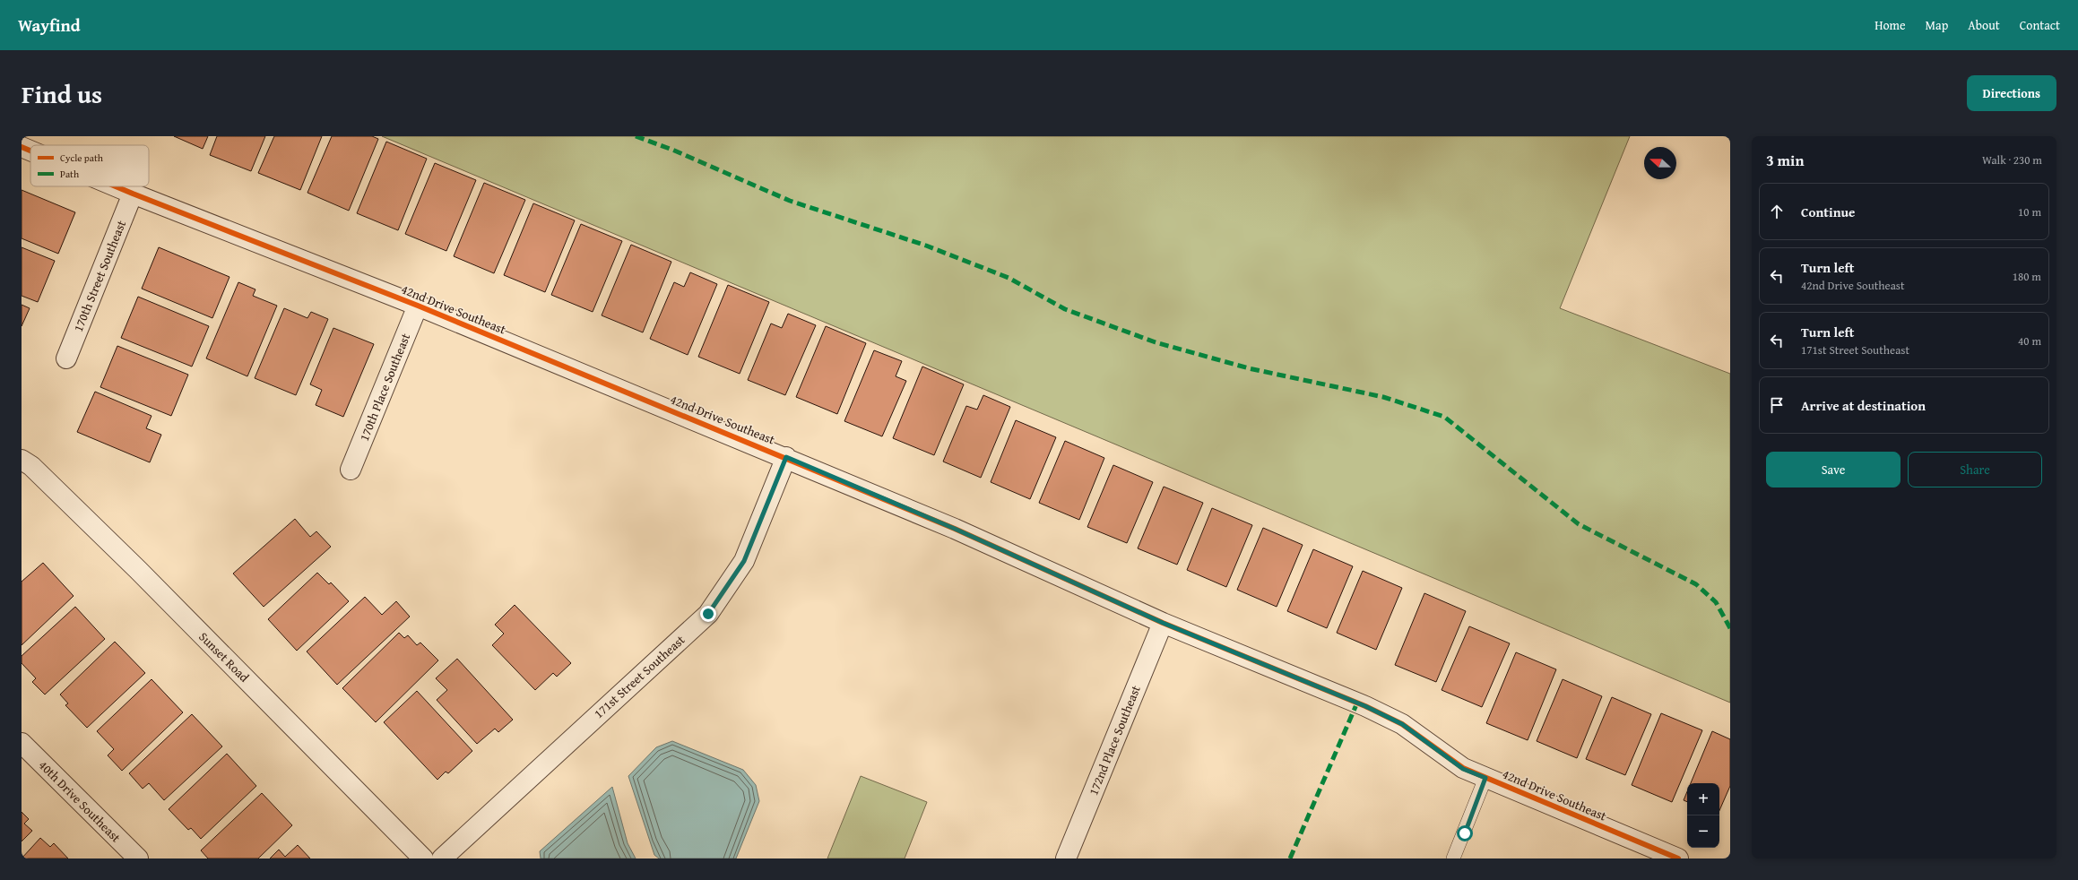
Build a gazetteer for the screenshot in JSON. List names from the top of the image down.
{
  "streets": {
    "street": [
      "170th Street Southeast",
      "42nd Drive Southeast",
      "170th Place Southeast",
      "Sunset Road",
      "171st Street Southeast",
      "172nd Place Southeast",
      "40th Drive Southeast"
    ]
  },
  "crossings": [
    ["170th Street Southeast", "42nd Drive Southeast"],
    ["42nd Drive Southeast", "170th Place Southeast"],
    ["42nd Drive Southeast", "171st Street Southeast"],
    ["42nd Drive Southeast", "172nd Place Southeast"]
  ],
  "legend": ["Cycle path", "Path"],
  "north": "left",
  "page": {
    "header": "Wayfind",
    "nav": [
      "Home",
      "Map",
      "About",
      "Contact"
    ],
    "title": "Find us",
    "buttons": [
      "Directions",
      ["Save", "Share"]
    ],
    "heading": ["3 min", "Walk · 230 m"],
    "list": [
      ["Continue", "10 m"],
      ["Turn left", "42nd Drive Southeast", "180 m"],
      ["Turn left", "171st Street Southeast", "40 m"],
      "Arrive at destination"
    ],
    "map_buttons": ["+", "−"]
  }
}
